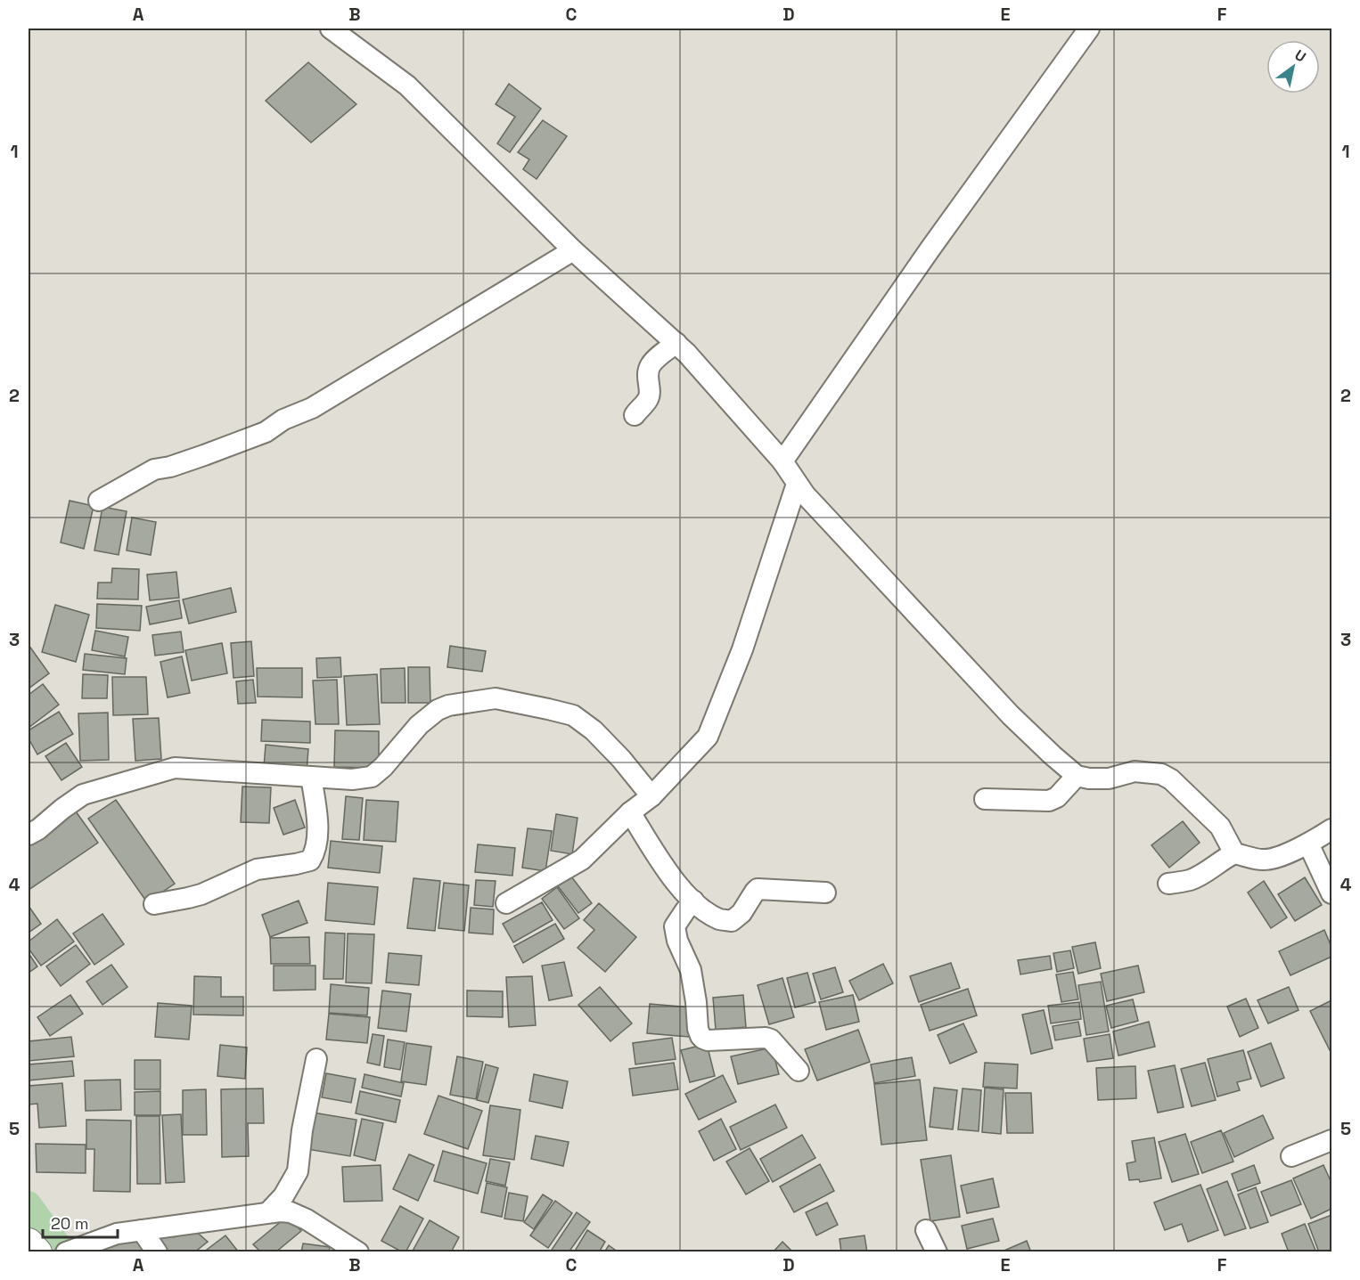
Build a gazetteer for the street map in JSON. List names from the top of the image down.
{
  "scale_bar": "20 m",
  "north": "top right",
  "grid": {
    "columns": [
      "A",
      "B",
      "C",
      "D",
      "E",
      "F"
    ],
    "rows": [
      "1",
      "2",
      "3",
      "4",
      "5"
    ]
  }
}
